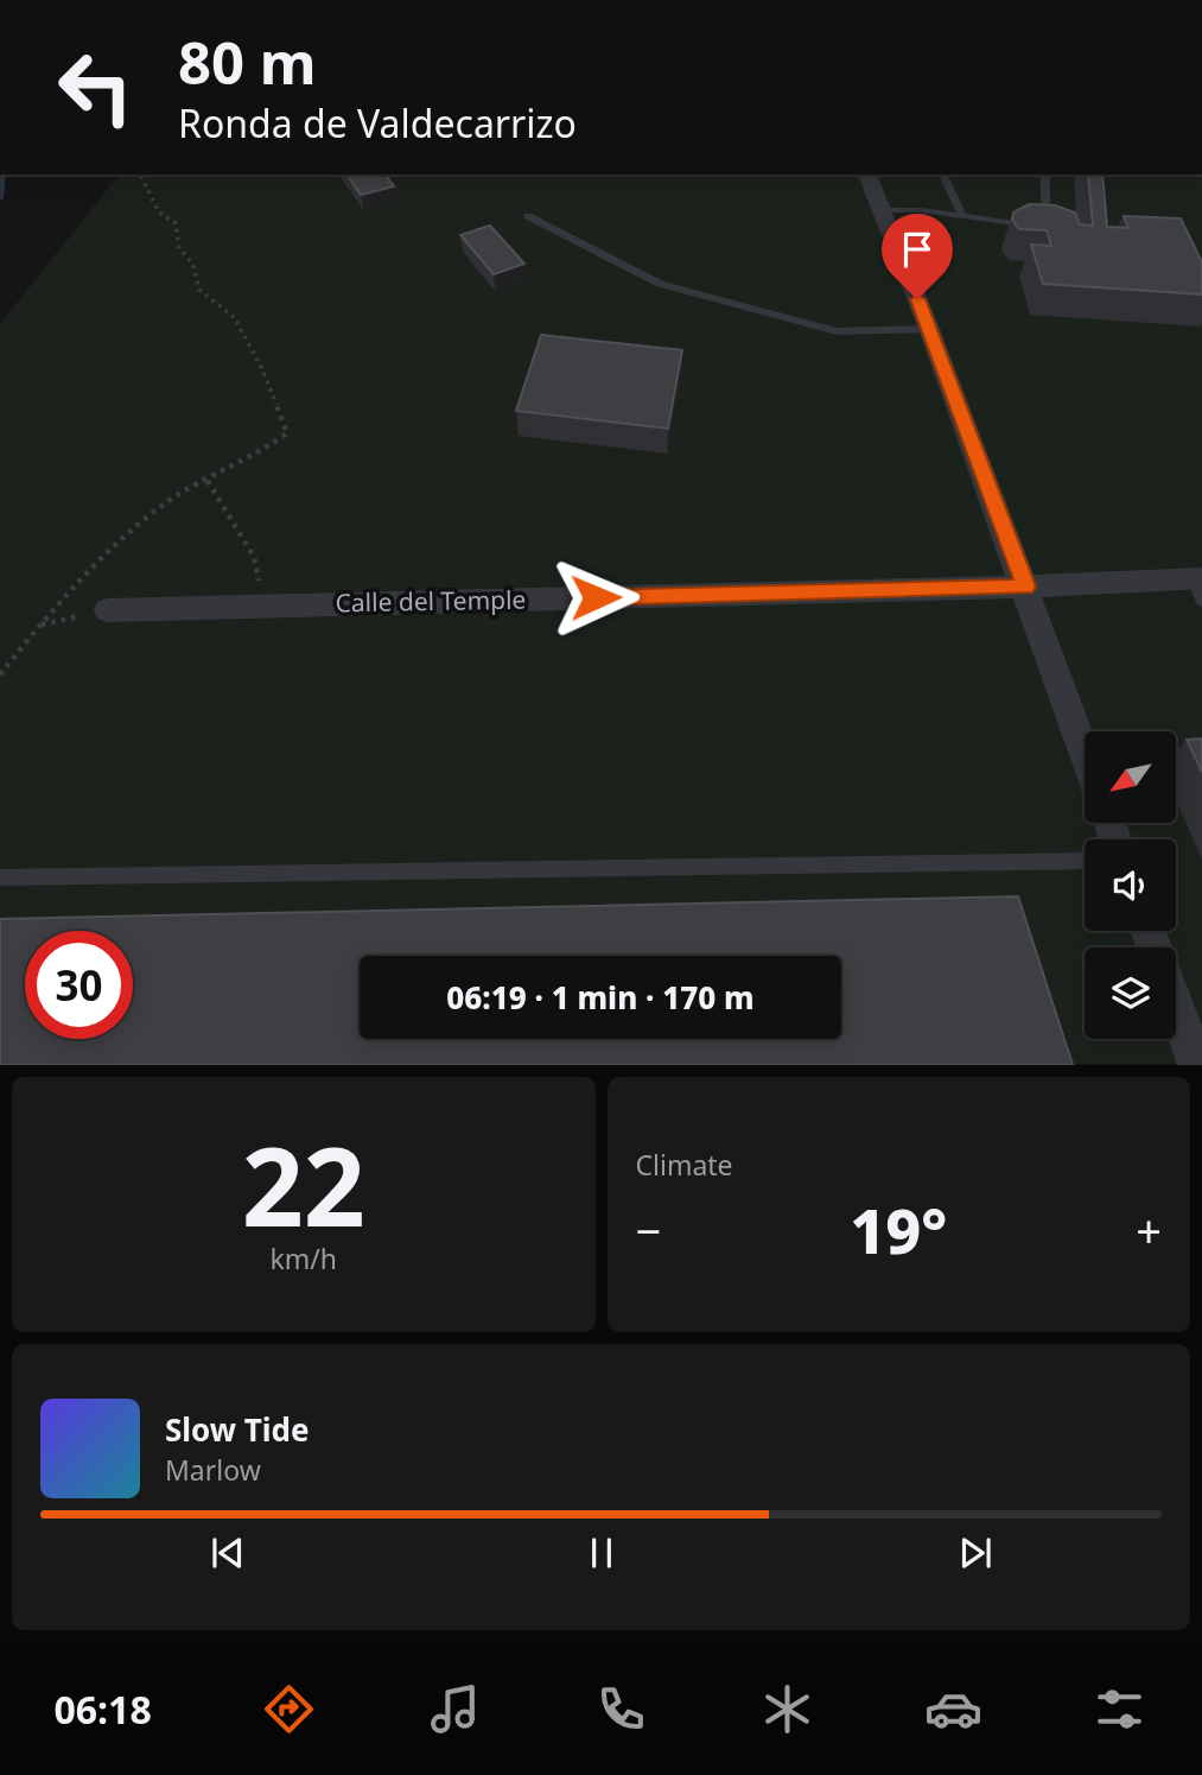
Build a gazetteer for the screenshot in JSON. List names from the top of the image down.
{
  "streets": {
    "street": ["Calle del Temple"]
  },
  "north": "bottom left",
  "page": {
    "turn": ["80 m", "Ronda de Valdecarrizo"],
    "limit": "30",
    "trip": "06:19 · 1 min · 170 m",
    "tile": [
      ["22", "km/h"],
      "Climate"
    ],
    "heat": ["−", "19°", "+"],
    "song": ["Slow Tide", "Marlow"],
    "tabs": "06:18"
  }
}
